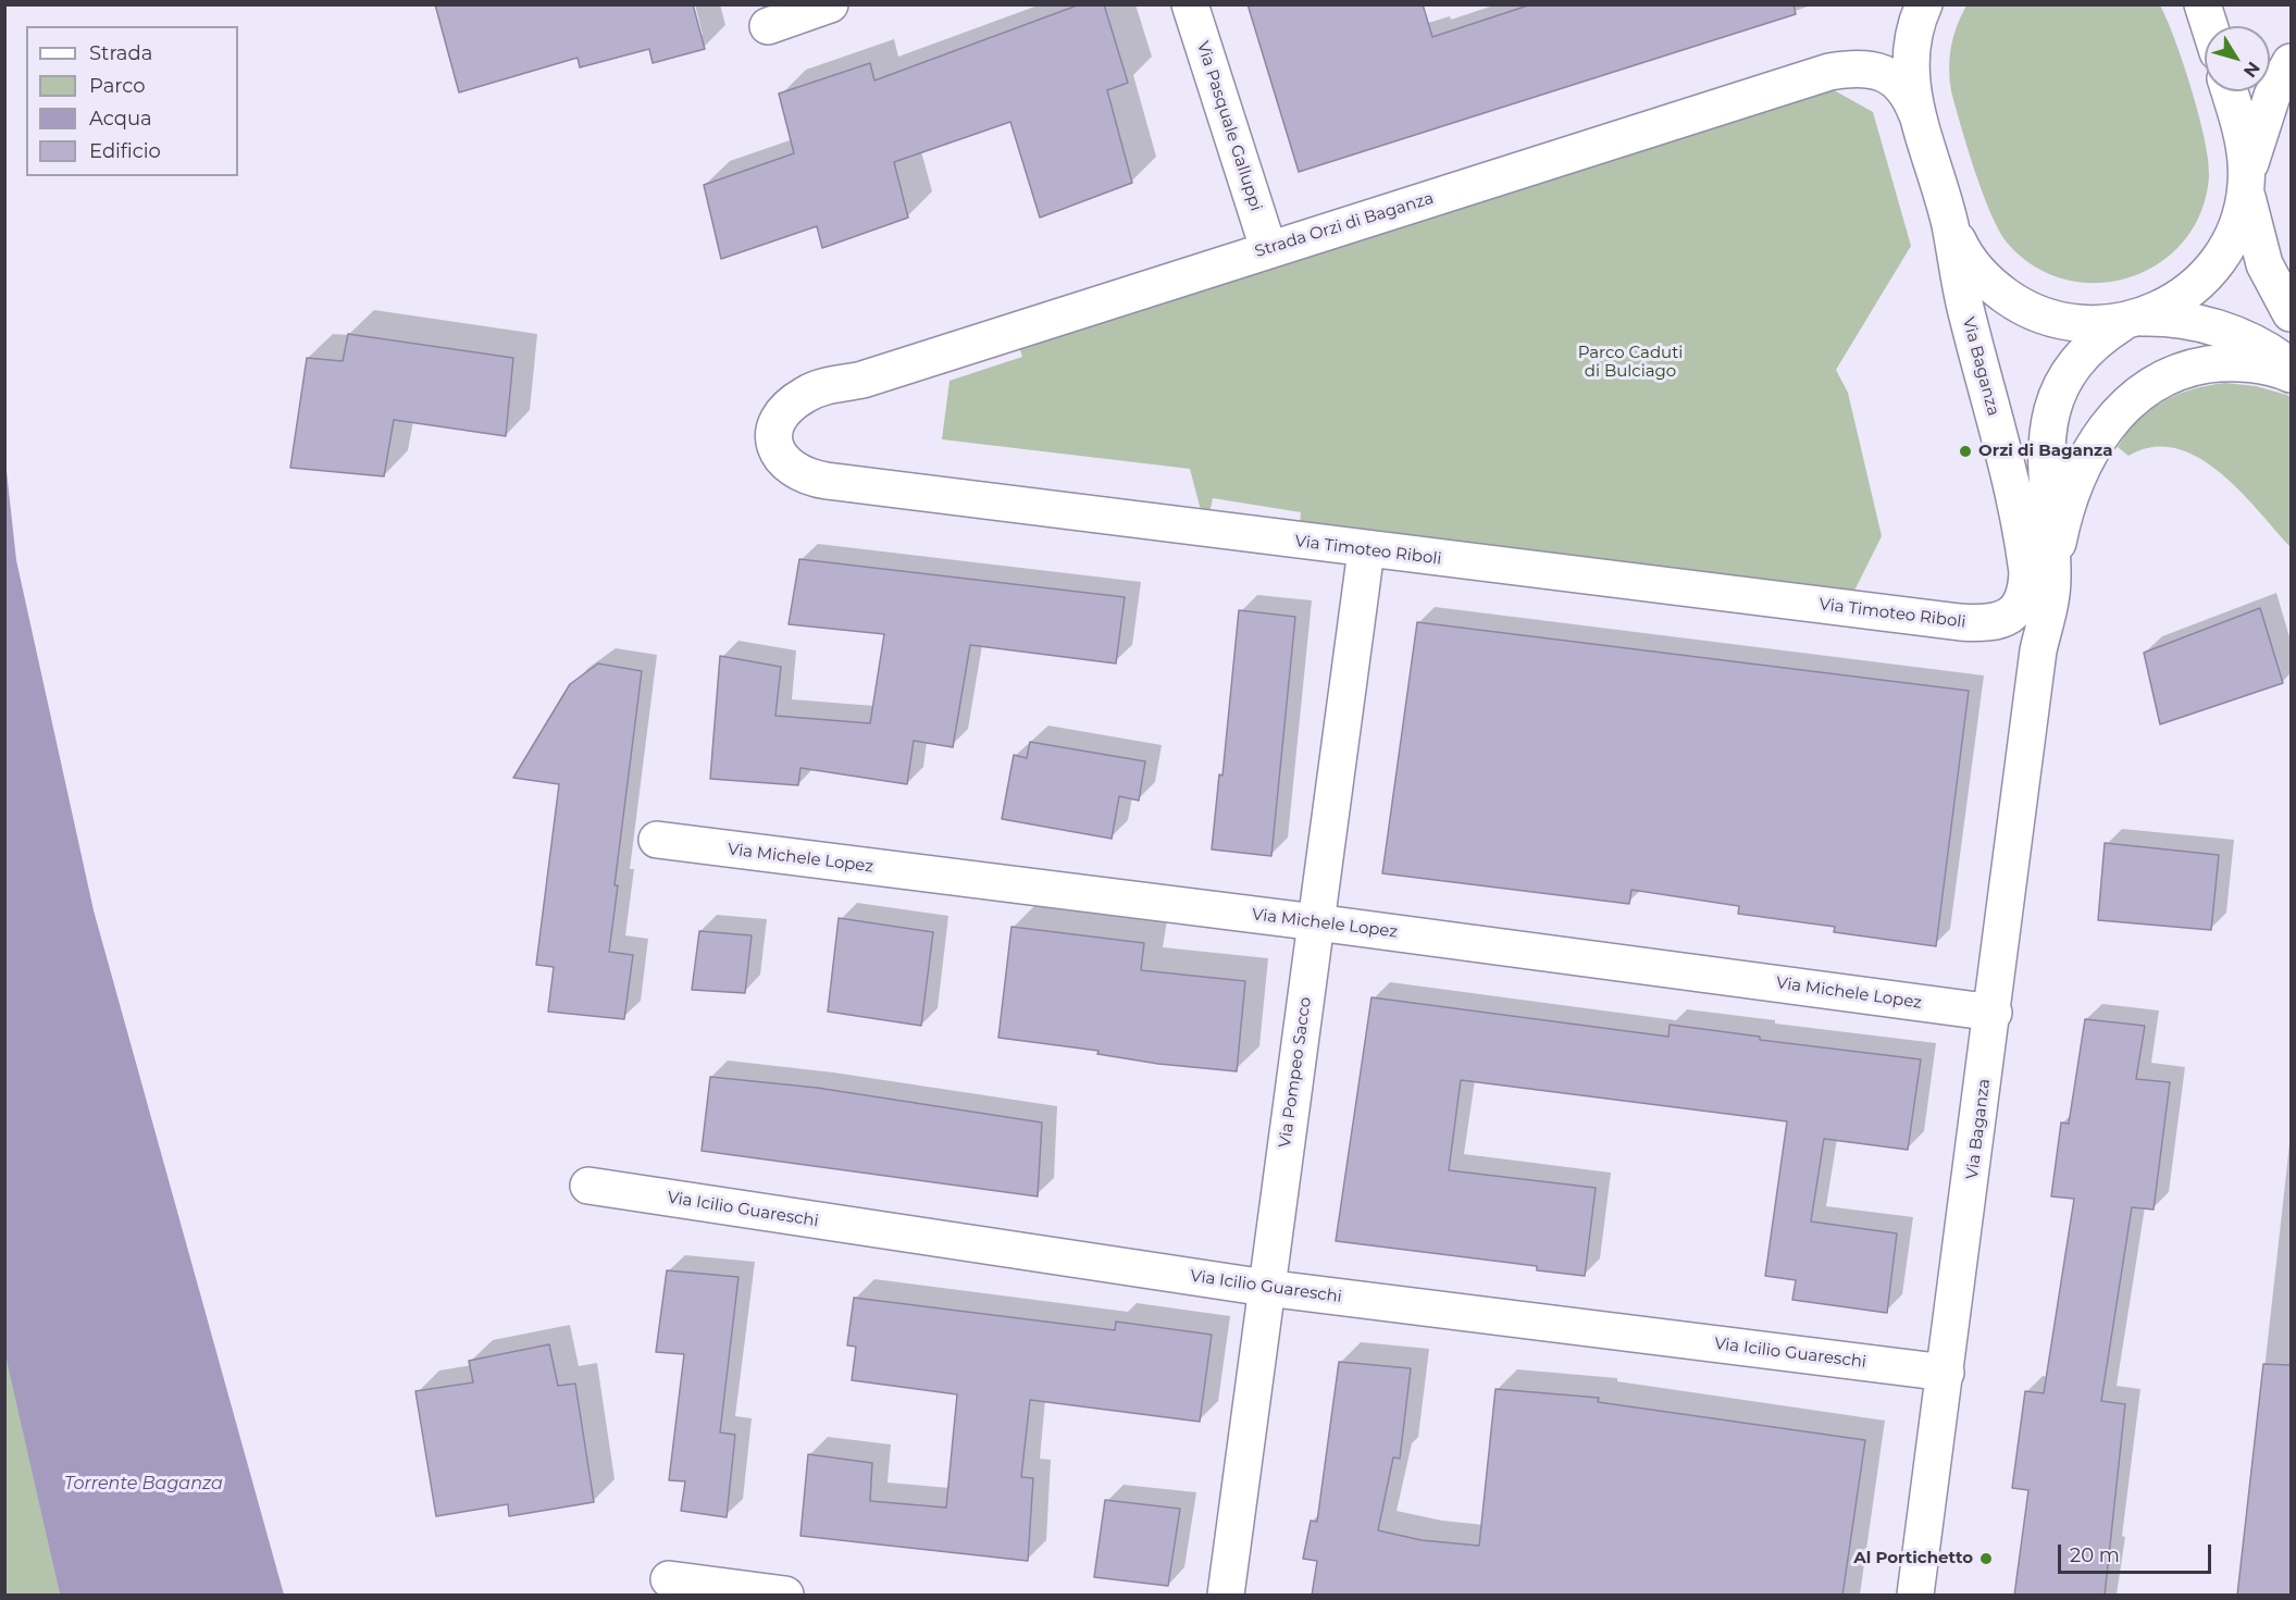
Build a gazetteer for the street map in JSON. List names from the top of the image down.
{
  "streets": {
    "street": [
      "Via Pasquale Galluppi",
      "Strada Orzi di Baganza",
      "Via Baganza",
      "Via Timoteo Riboli",
      "Via Michele Lopez",
      "Via Pompeo Sacco",
      "Via Icilio Guareschi"
    ]
  },
  "crossings": [
    ["Via Pasquale Galluppi", "Strada Orzi di Baganza"],
    ["Strada Orzi di Baganza", "Via Baganza"],
    ["Strada Orzi di Baganza", "Via Timoteo Riboli"],
    ["Via Baganza", "Via Timoteo Riboli"],
    ["Via Baganza", "Via Michele Lopez"],
    ["Via Baganza", "Via Icilio Guareschi"],
    ["Via Timoteo Riboli", "Via Pompeo Sacco"],
    ["Via Michele Lopez", "Via Pompeo Sacco"],
    ["Via Pompeo Sacco", "Via Icilio Guareschi"]
  ],
  "water": ["Torrente Baganza"],
  "parks": ["Parco Caduti di Bulciago"],
  "places": ["Orzi di Baganza", "Al Portichetto"],
  "legend": [
    "Strada",
    "Parco",
    "Acqua",
    "Edificio"
  ],
  "scale_bar": "20 m",
  "north": "bottom right"
}
